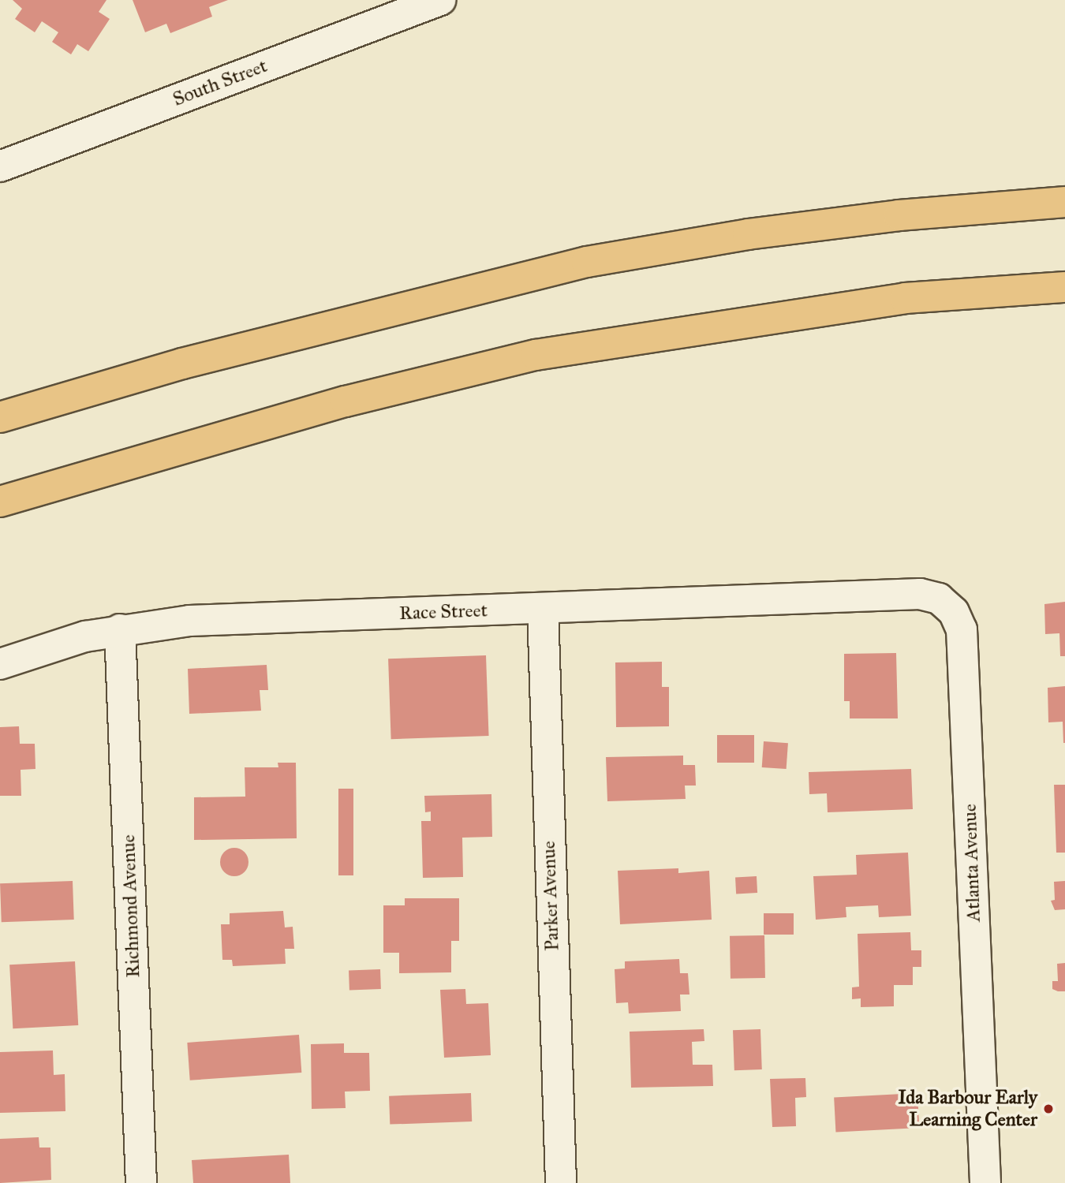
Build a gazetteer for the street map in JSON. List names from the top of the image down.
{
  "streets": {
    "street": [
      "South Street",
      "Race Street",
      "Atlanta Avenue",
      "Parker Avenue",
      "Richmond Avenue"
    ]
  },
  "crossings": [
    ["Race Street", "Atlanta Avenue"],
    ["Race Street", "Parker Avenue"],
    ["Race Street", "Richmond Avenue"]
  ],
  "places": ["Ida Barbour Early Learning Center"]
}
